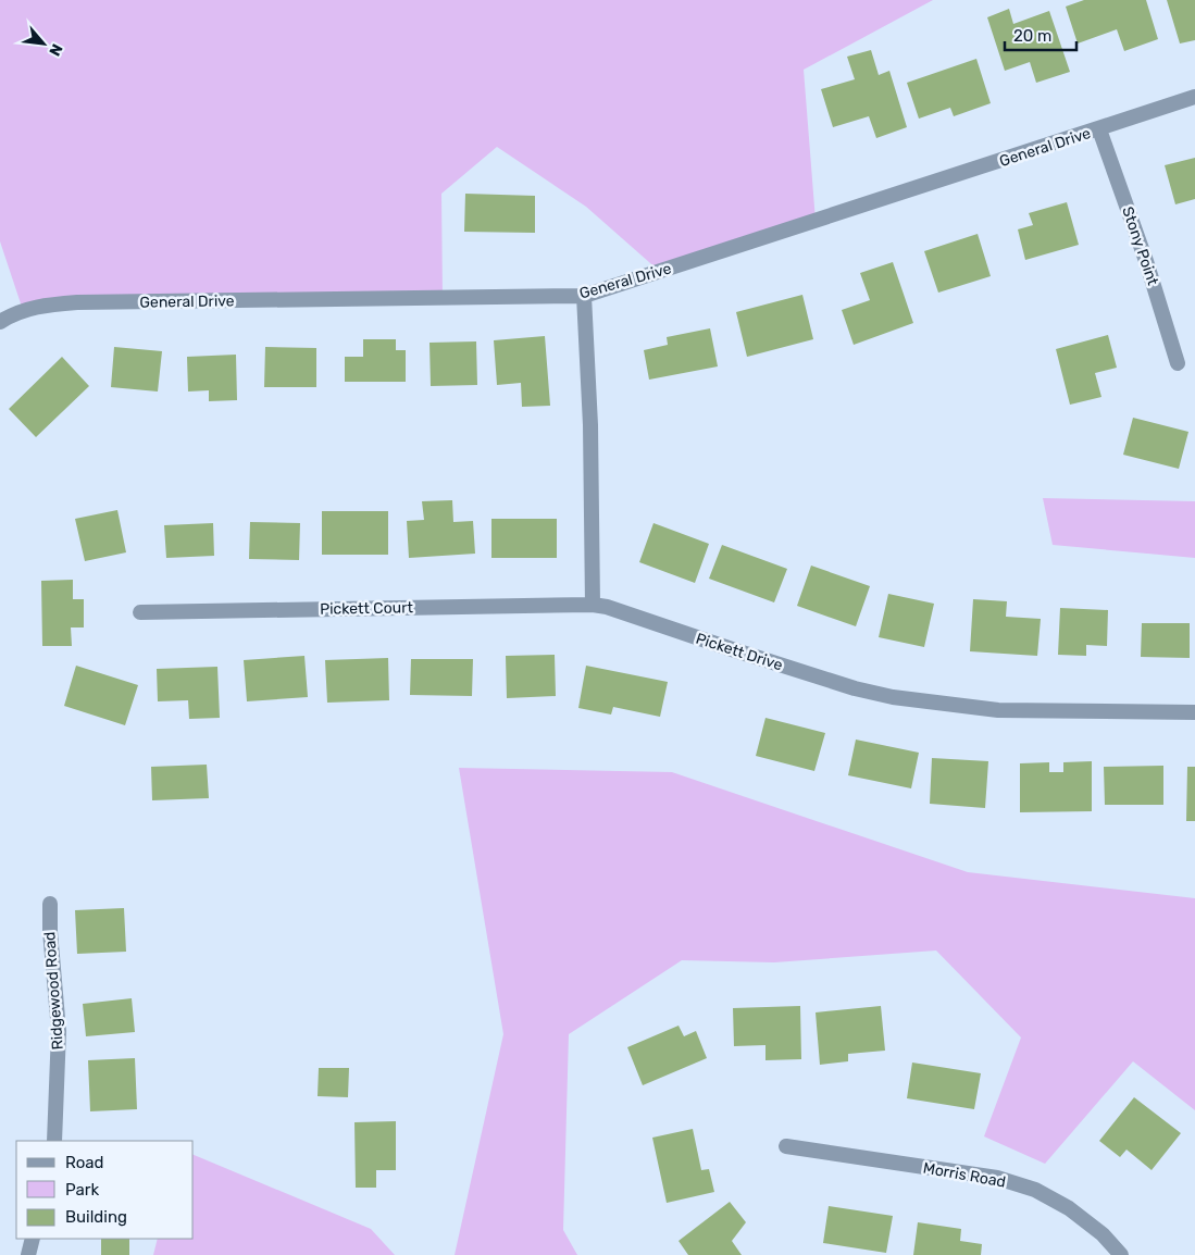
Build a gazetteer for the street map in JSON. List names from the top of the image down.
{
  "streets": {
    "street": [
      "General Drive",
      "Stony Point",
      "Pickett Court",
      "Pickett Drive",
      "Ridgewood Road",
      "Morris Road"
    ]
  },
  "crossings": [
    ["General Drive", "Stony Point"],
    ["Pickett Court", "Pickett Drive"]
  ],
  "legend": ["Road", "Park", "Building"],
  "scale_bar": "20 m",
  "north": "bottom right"
}
